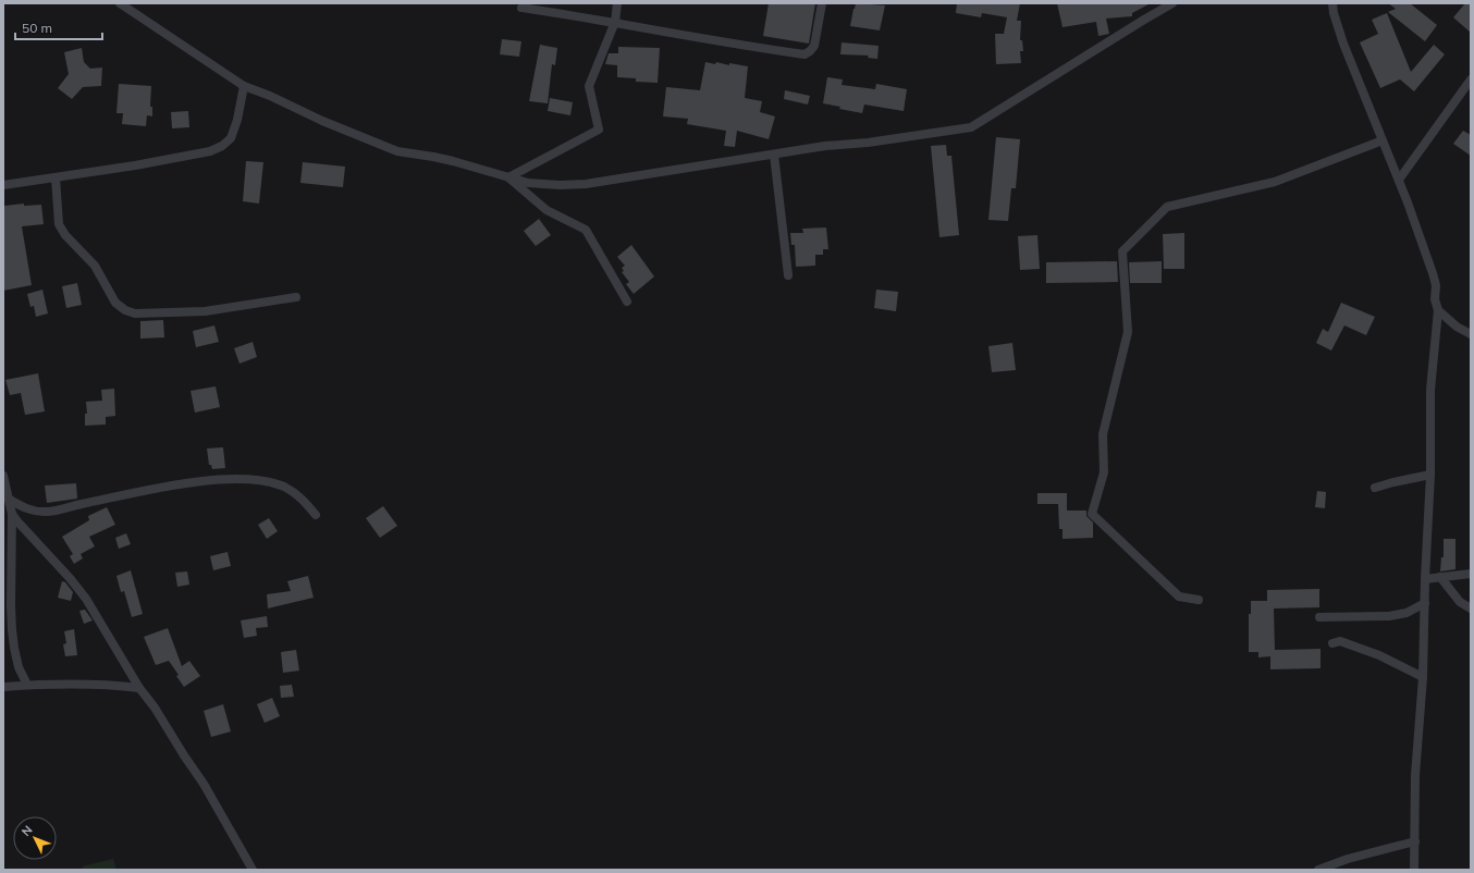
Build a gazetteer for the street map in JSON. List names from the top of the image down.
{
  "scale_bar": "50 m",
  "north": "top left"
}
